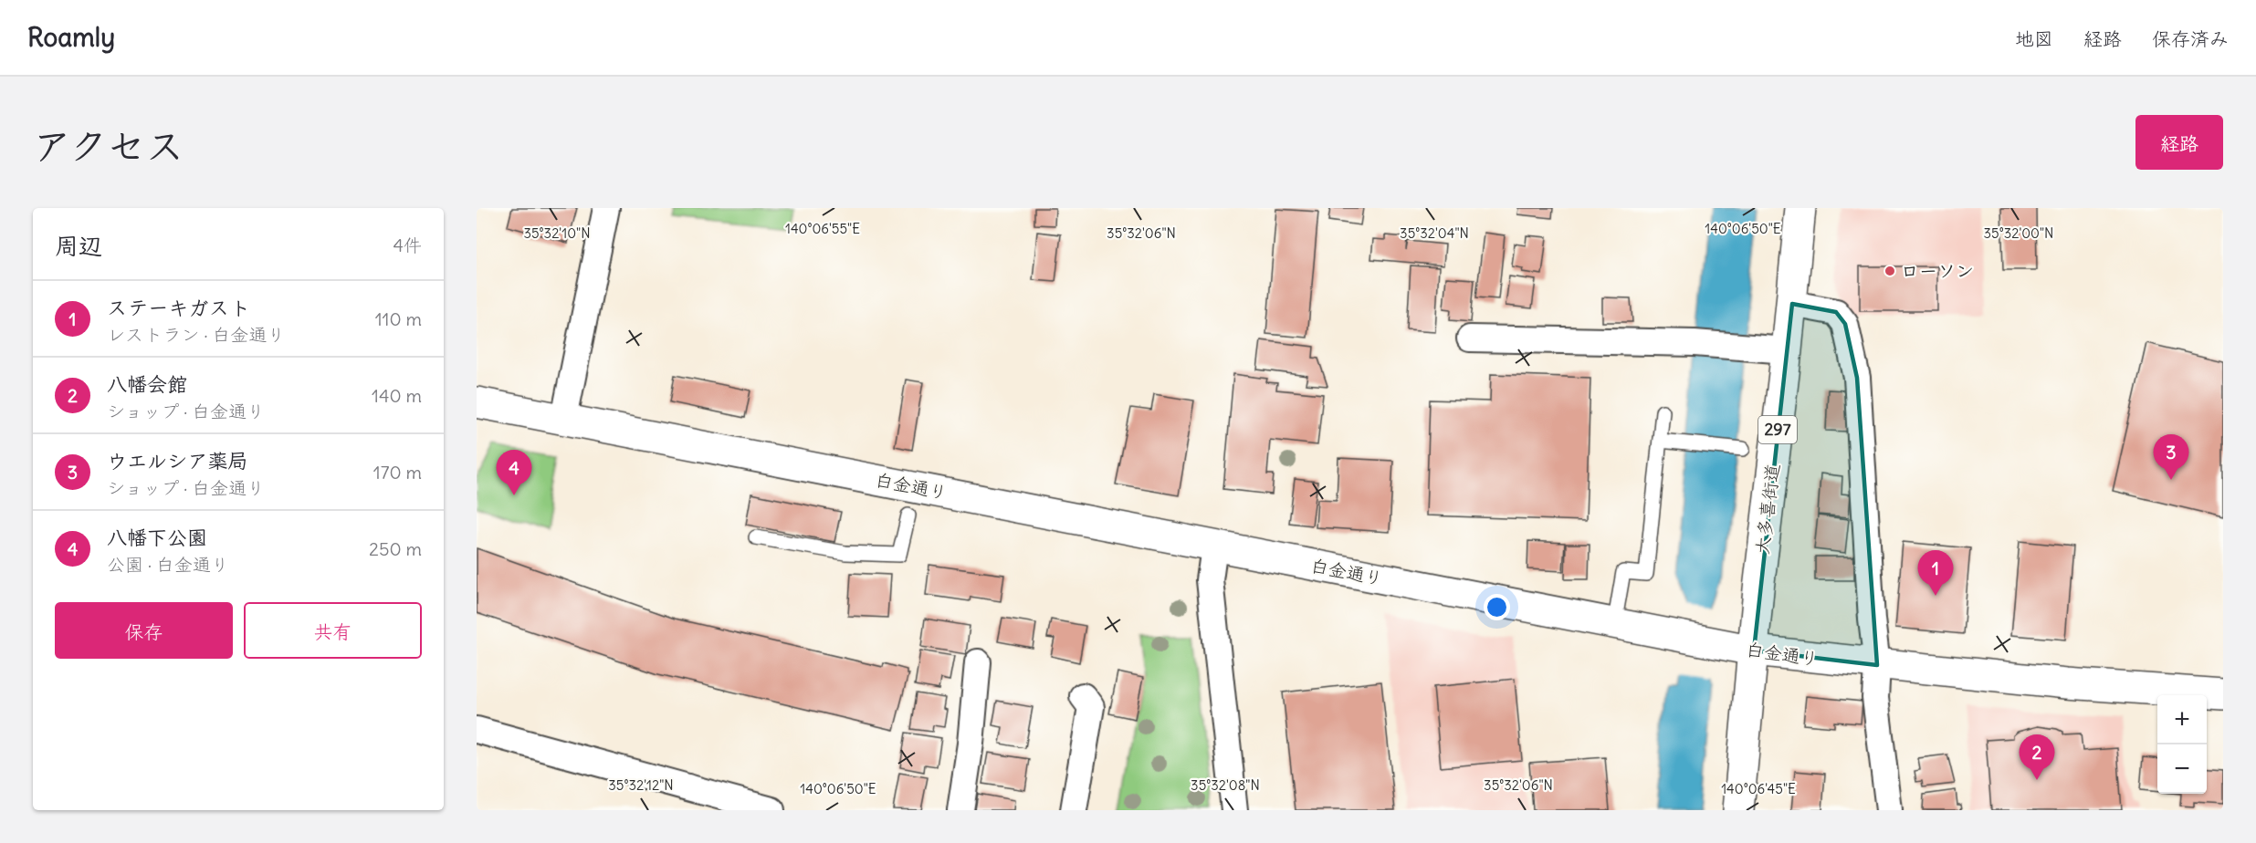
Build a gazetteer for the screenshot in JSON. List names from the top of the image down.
{
  "streets": {
    "main road": ["297", "白金通り", "大多喜街道"]
  },
  "crossings": [
    ["白金通り", "大多喜街道"]
  ],
  "places": ["ローソン"],
  "page": {
    "header": "Roamly",
    "nav": ["地図", "経路", "保存済み"],
    "title": "アクセス",
    "buttons": [
      "経路",
      ["保存", "共有"]
    ],
    "heading": ["周辺", "4件"],
    "list": [
      {
        "mark": "1",
        "name": "ステーキガスト",
        "note": "レストラン · 白金通り",
        "value": "110 m"
      },
      {
        "mark": "2",
        "name": "八幡会館",
        "note": "ショップ · 白金通り",
        "value": "140 m"
      },
      {
        "mark": "3",
        "name": "ウエルシア薬局",
        "note": "ショップ · 白金通り",
        "value": "170 m"
      },
      {
        "mark": "4",
        "name": "八幡下公園",
        "note": "公園 · 白金通り",
        "value": "250 m"
      }
    ],
    "pins": [
      "3",
      "4",
      "1",
      "2"
    ],
    "map_buttons": ["+", "−"]
  },
  "coordinates": [
    "140°06'55\"E",
    "140°06'50\"E",
    "35°32'10\"N",
    "35°32'06\"N",
    "35°32'04\"N",
    "35°32'00\"N",
    "35°32'12\"N",
    "35°32'08\"N",
    "140°06'45\"E"
  ]
}
